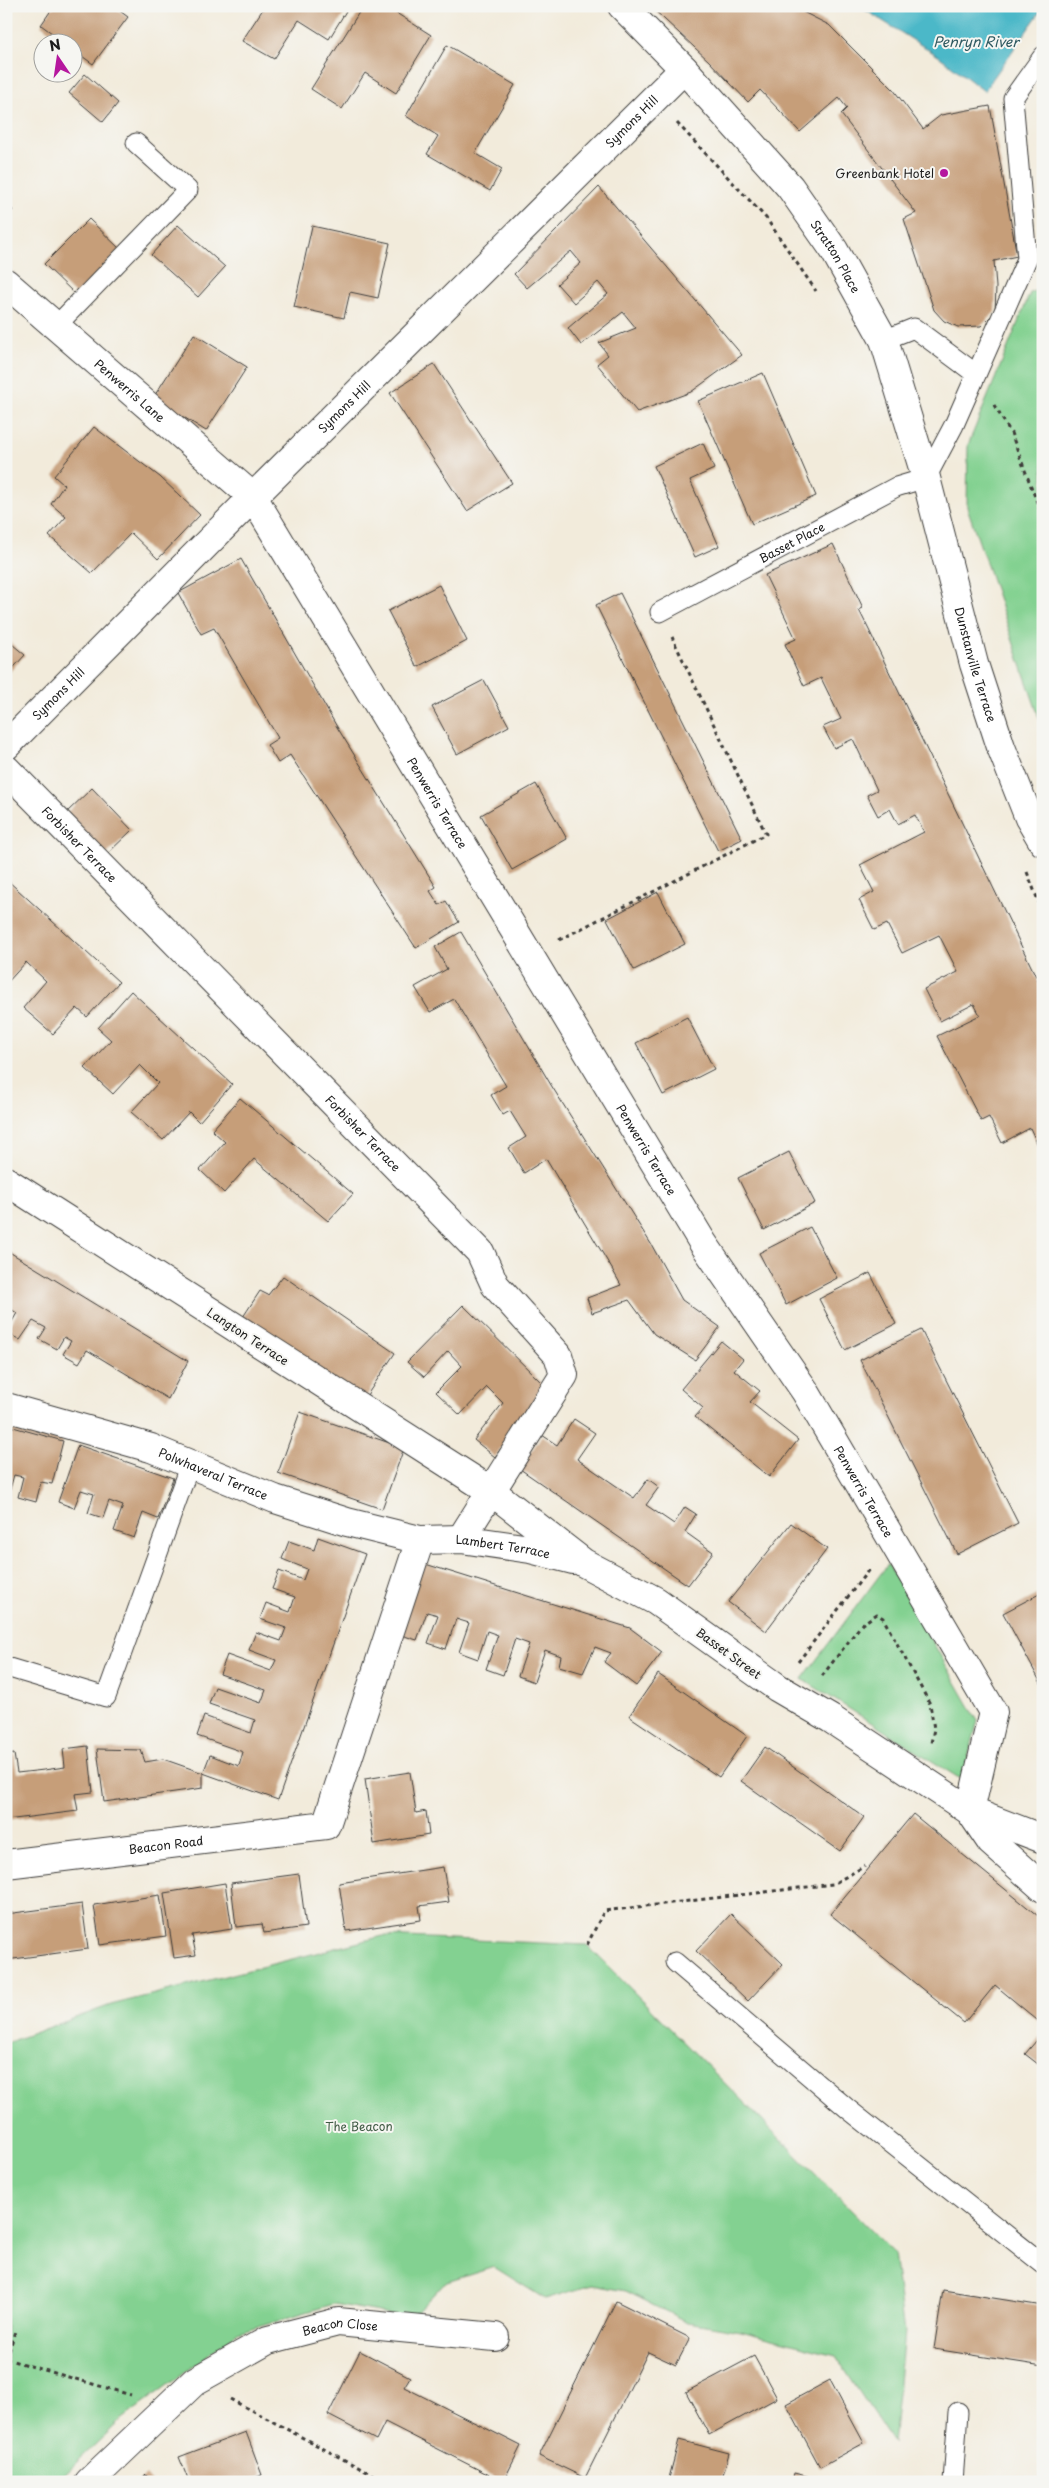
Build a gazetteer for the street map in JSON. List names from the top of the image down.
{
  "streets": {
    "street": [
      "Symons Hill",
      "Stratton Place",
      "Penwerris Lane",
      "Dunstanville Terrace",
      "Penwerris Terrace",
      "Forbisher Terrace",
      "Langton Terrace",
      "Polwhaveral Terrace",
      "Lambert Terrace",
      "Basset Street",
      "Beacon Road",
      "Beacon Close"
    ],
    "lane": ["Basset Place"]
  },
  "crossings": [
    ["Symons Hill", "Stratton Place"],
    ["Symons Hill", "Penwerris Lane"],
    ["Symons Hill", "Penwerris Terrace"],
    ["Stratton Place", "Basset Place"],
    ["Stratton Place", "Dunstanville Terrace"],
    ["Penwerris Lane", "Penwerris Terrace"],
    ["Basset Place", "Dunstanville Terrace"],
    ["Penwerris Terrace", "Basset Street"],
    ["Forbisher Terrace", "Langton Terrace"],
    ["Forbisher Terrace", "Lambert Terrace"],
    ["Forbisher Terrace", "Basset Street"],
    ["Langton Terrace", "Basset Street"],
    ["Polwhaveral Terrace", "Lambert Terrace"],
    ["Polwhaveral Terrace", "Beacon Road"],
    ["Lambert Terrace", "Basset Street"],
    ["Lambert Terrace", "Beacon Road"]
  ],
  "water": ["Penryn River"],
  "parks": ["The Beacon"],
  "places": ["Greenbank Hotel"],
  "north": "top"
}
